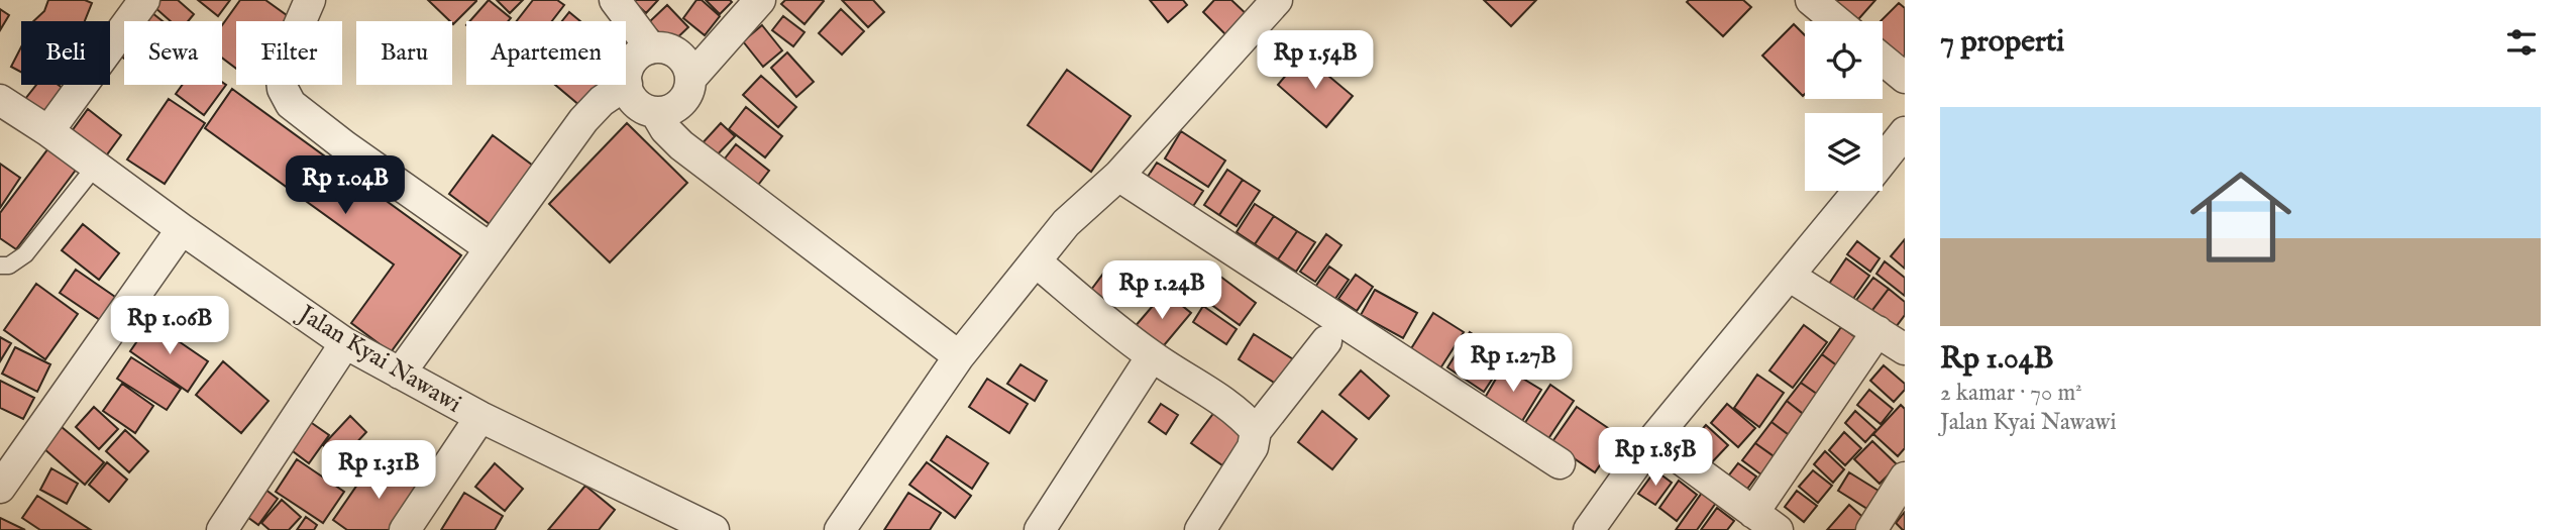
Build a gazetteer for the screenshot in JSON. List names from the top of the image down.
{
  "streets": {
    "street": ["Jalan Kyai Nawawi"]
  },
  "page": {
    "heading": "7 properti",
    "chip": [
      "Beli",
      "Sewa",
      "Filter",
      "Baru",
      "Apartemen"
    ],
    "price": [
      "Rp 1.54B",
      "Rp 1.04B",
      "Rp 1.24B",
      "Rp 1.06B",
      "Rp 1.27B",
      "Rp 1.85B",
      "Rp 1.31B"
    ],
    "list": [
      {
        "name": "Rp 1.04B",
        "note": "2 kamar · 70 m² · Jalan Kyai Nawawi"
      }
    ]
  }
}
